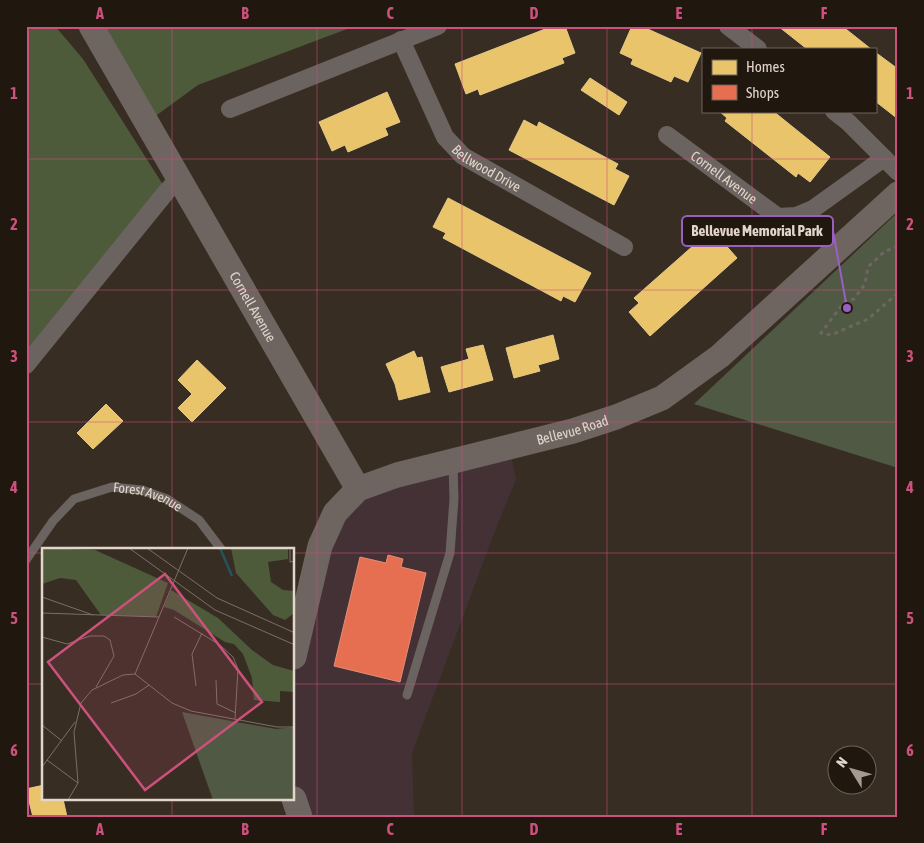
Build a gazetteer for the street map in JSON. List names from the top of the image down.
{
  "streets": {
    "street": ["Bellwood Drive", "Cornell Avenue", "Bellevue Road"],
    "lane": ["Forest Avenue"]
  },
  "crossings": [
    ["Cornell Avenue", "Bellevue Road"]
  ],
  "places": ["Bellevue Memorial Park"],
  "legend": ["Homes", "Shops"],
  "north": "top left",
  "grid": {
    "columns": [
      "A",
      "B",
      "C",
      "D",
      "E",
      "F"
    ],
    "rows": [
      "1",
      "2",
      "3",
      "4",
      "5",
      "6"
    ]
  }
}
